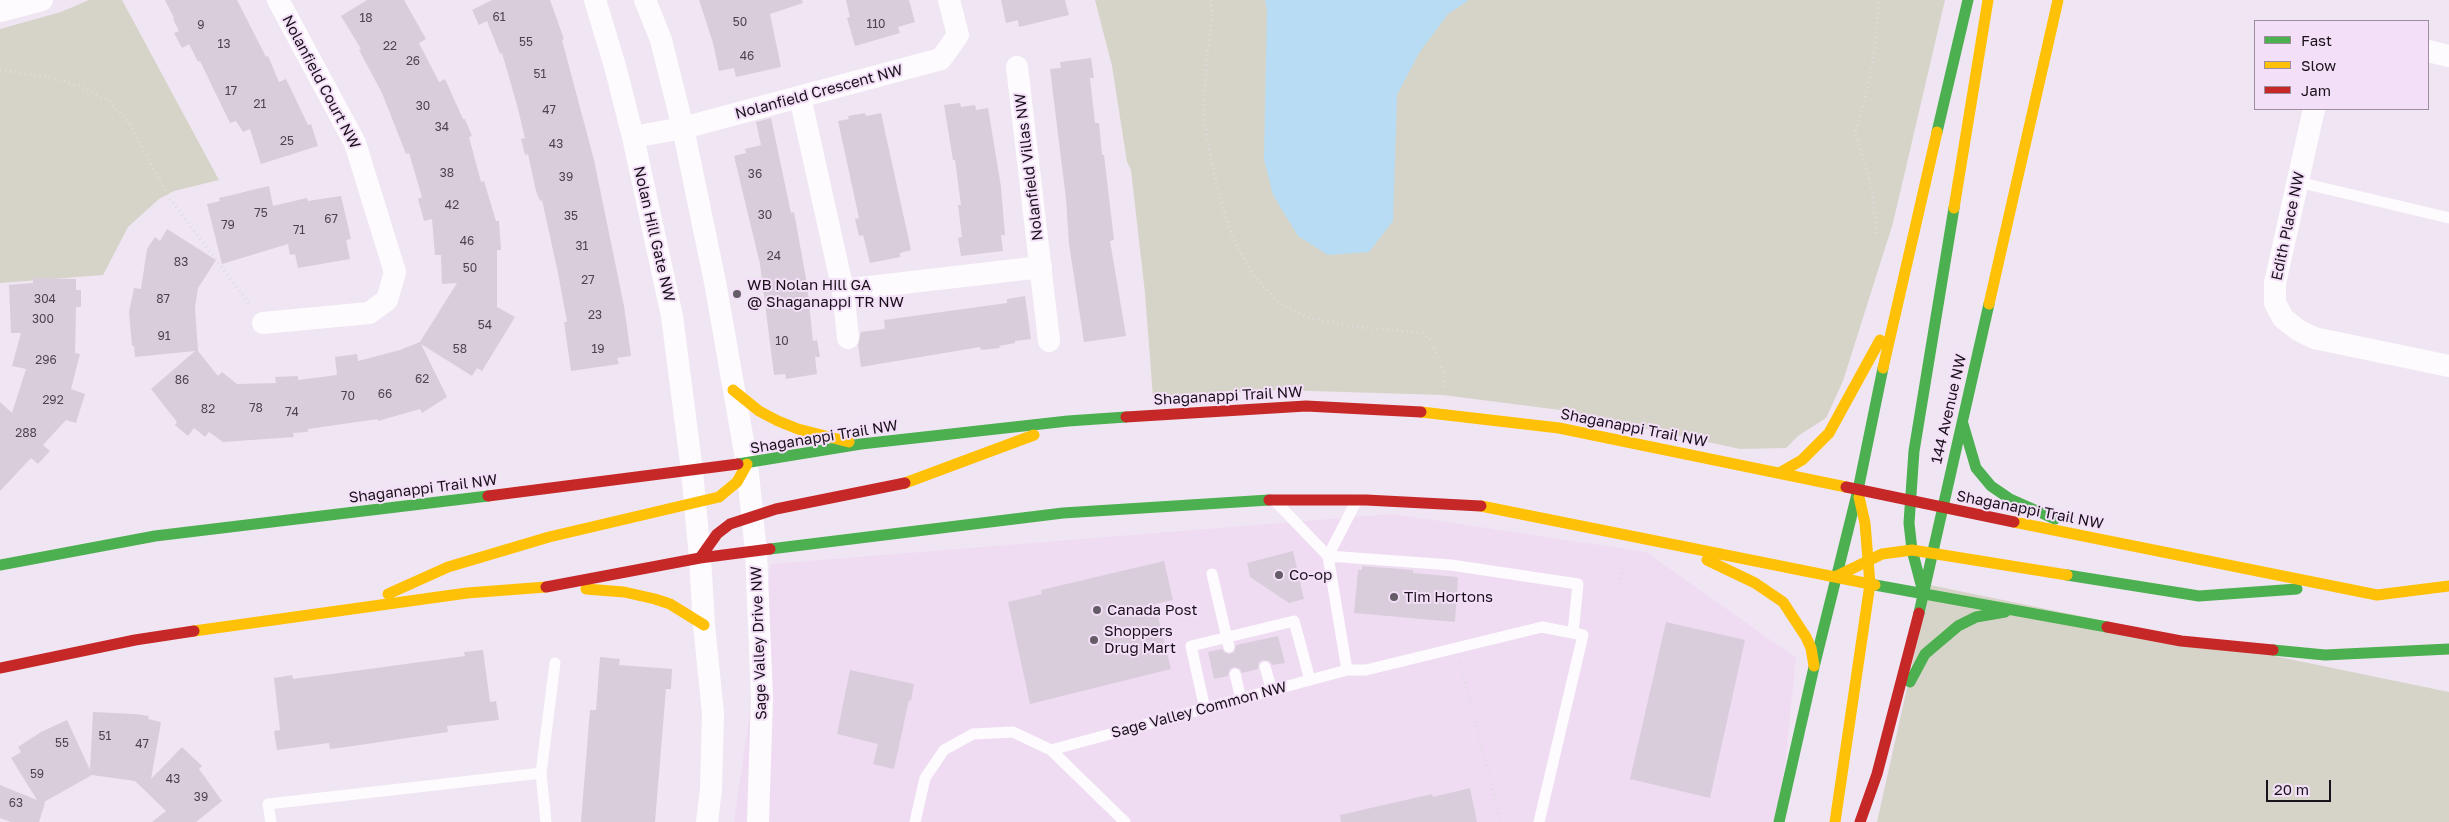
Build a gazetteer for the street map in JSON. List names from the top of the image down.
{
  "streets": {
    "main road": ["Shaganappi Trail NW", "144 Avenue NW"],
    "street": [
      "Nolanfield Court NW",
      "Nolanfield Crescent NW",
      "Nolanfield Villas NW",
      "Edith Place NW",
      "Nolan Hill Gate NW",
      "Sage Valley Drive NW"
    ],
    "lane": ["Sage Valley Common NW"]
  },
  "crossings": [
    ["Nolanfield Crescent NW", "Nolan Hill Gate NW"],
    ["Nolan Hill Gate NW", "Shaganappi Trail NW"],
    ["Shaganappi Trail NW", "144 Avenue NW"],
    ["Shaganappi Trail NW", "Sage Valley Drive NW"]
  ],
  "places": [
    "WB Nolan Hill GA @ Shaganappi TR NW",
    "Co-op",
    "Tim Hortons",
    "Canada Post",
    "Shoppers Drug Mart"
  ],
  "house_numbers": [
    "61",
    "18",
    "50",
    "110",
    "9",
    "55",
    "13",
    "22",
    "46",
    "26",
    "51",
    "17",
    "21",
    "30",
    "47",
    "34",
    "25",
    "43",
    "38",
    "36",
    "39",
    "42",
    "75",
    "30",
    "35",
    "67",
    "79",
    "71",
    "46",
    "31",
    "24",
    "83",
    "50",
    "27",
    "304",
    "87",
    "23",
    "300",
    "54",
    "91",
    "10",
    "58",
    "19",
    "296",
    "62",
    "86",
    "66",
    "70",
    "292",
    "78",
    "82",
    "74",
    "288",
    "51",
    "55",
    "47",
    "59",
    "43",
    "39",
    "63"
  ],
  "legend": ["Fast", "Slow", "Jam"],
  "scale_bar": "20 m"
}
